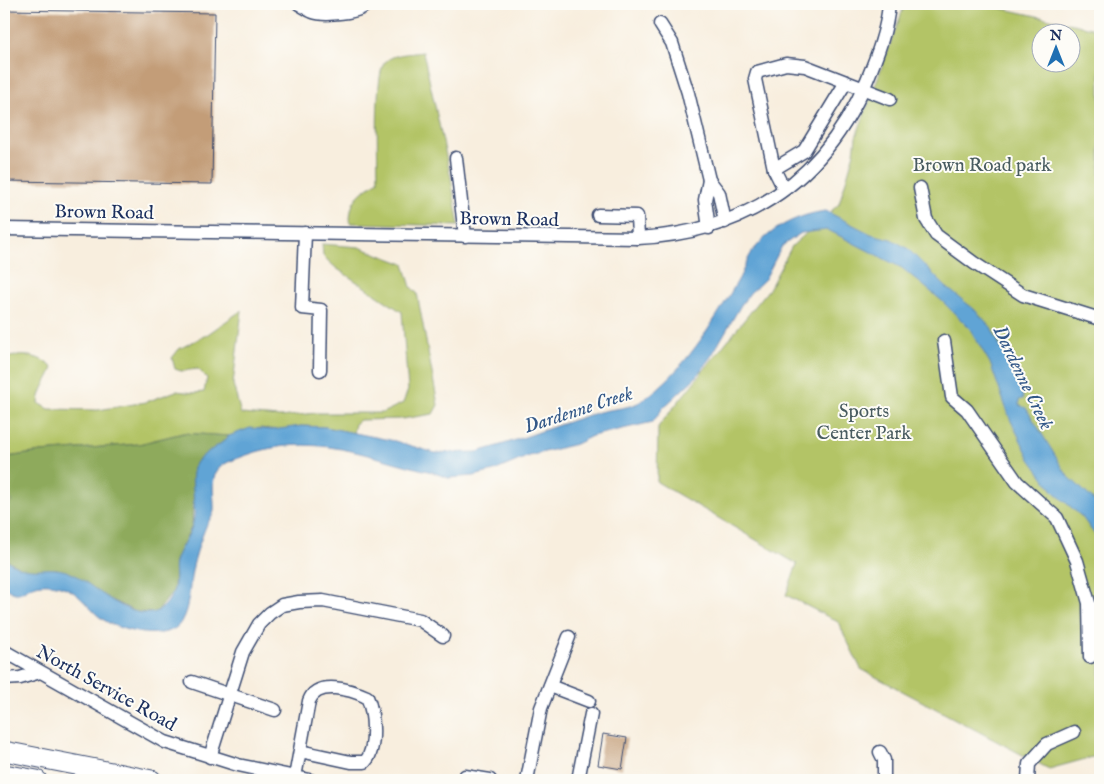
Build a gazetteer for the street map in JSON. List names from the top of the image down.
{
  "streets": {
    "street": ["Brown Road", "North Service Road"]
  },
  "water": ["Dardenne Creek"],
  "parks": ["Brown Road park", "Sports Center Park"],
  "north": "top"
}
